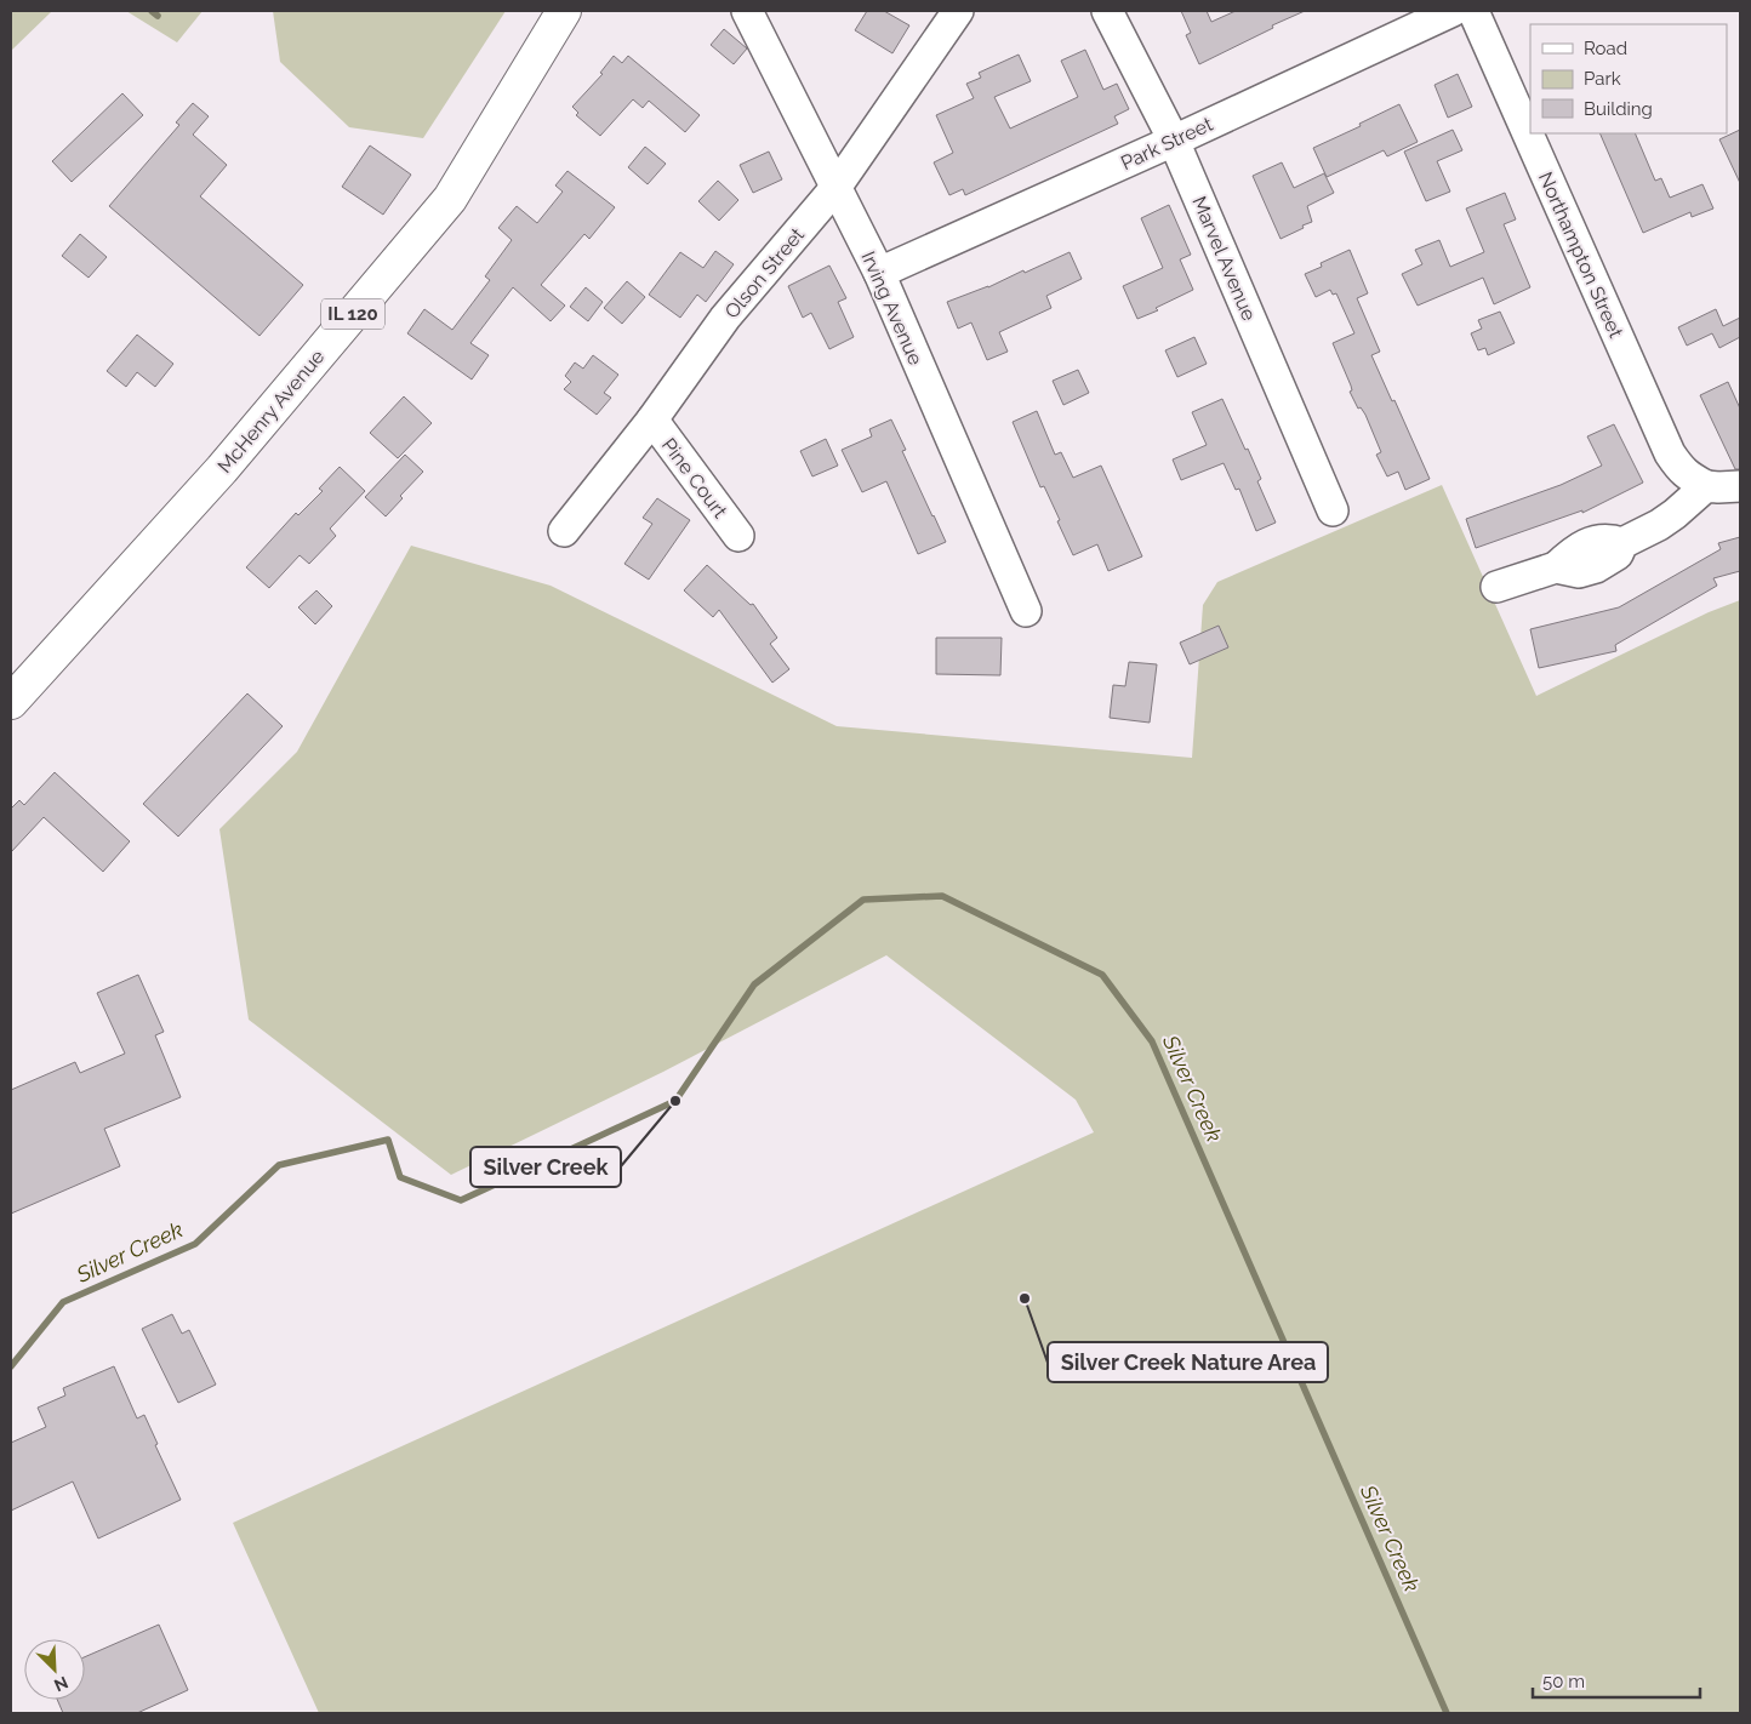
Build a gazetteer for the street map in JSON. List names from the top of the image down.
{
  "streets": {
    "main road": ["IL 120", "McHenry Avenue"],
    "street": [
      "Park Street",
      "Northampton Street",
      "Marvel Avenue",
      "Olson Street",
      "Irving Avenue",
      "Pine Court"
    ]
  },
  "crossings": [
    ["Park Street", "Marvel Avenue"],
    ["Park Street", "Irving Avenue"],
    ["Olson Street", "Irving Avenue"],
    ["Olson Street", "Pine Court"]
  ],
  "water": ["Silver Creek"],
  "places": ["Silver Creek", "Silver Creek Nature Area"],
  "legend": ["Road", "Park", "Building"],
  "scale_bar": "50 m",
  "north": "bottom right"
}
